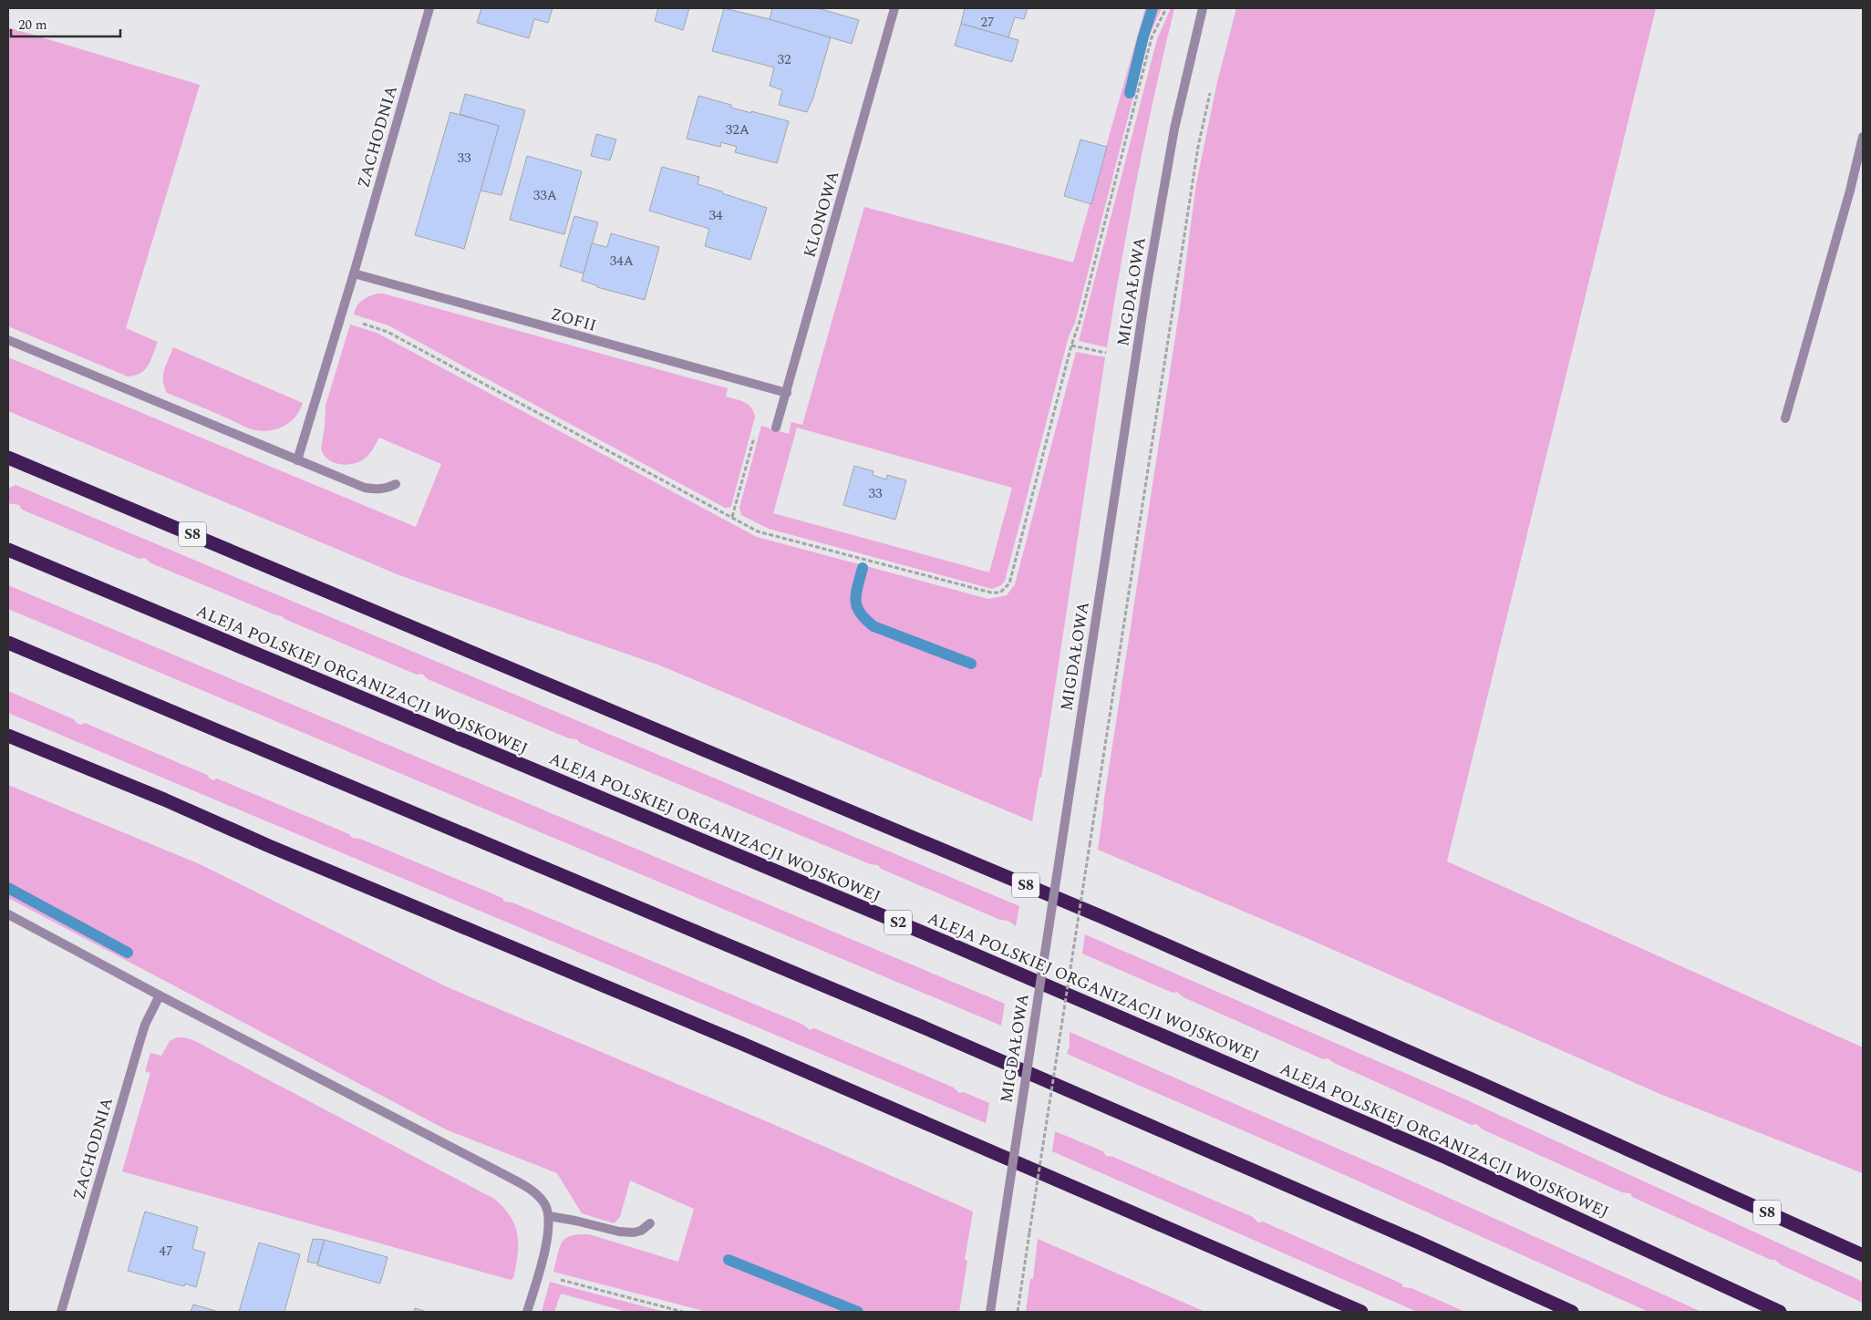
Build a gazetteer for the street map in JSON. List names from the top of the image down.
{
  "streets": {
    "highway": ["S8", "ALEJA POLSKIEJ ORGANIZACJI WOJSKOWEJ", "S2"],
    "street": [
      "ZACHODNIA",
      "KLONOWA",
      "MIGDAŁOWA",
      "ZOFII"
    ]
  },
  "crossings": [
    ["ZACHODNIA", "ZOFII"],
    ["KLONOWA", "ZOFII"]
  ],
  "house_numbers": [
    "27",
    "32",
    "32A",
    "33",
    "33A",
    "34",
    "34A",
    "33",
    "47"
  ],
  "scale_bar": "20 m"
}
